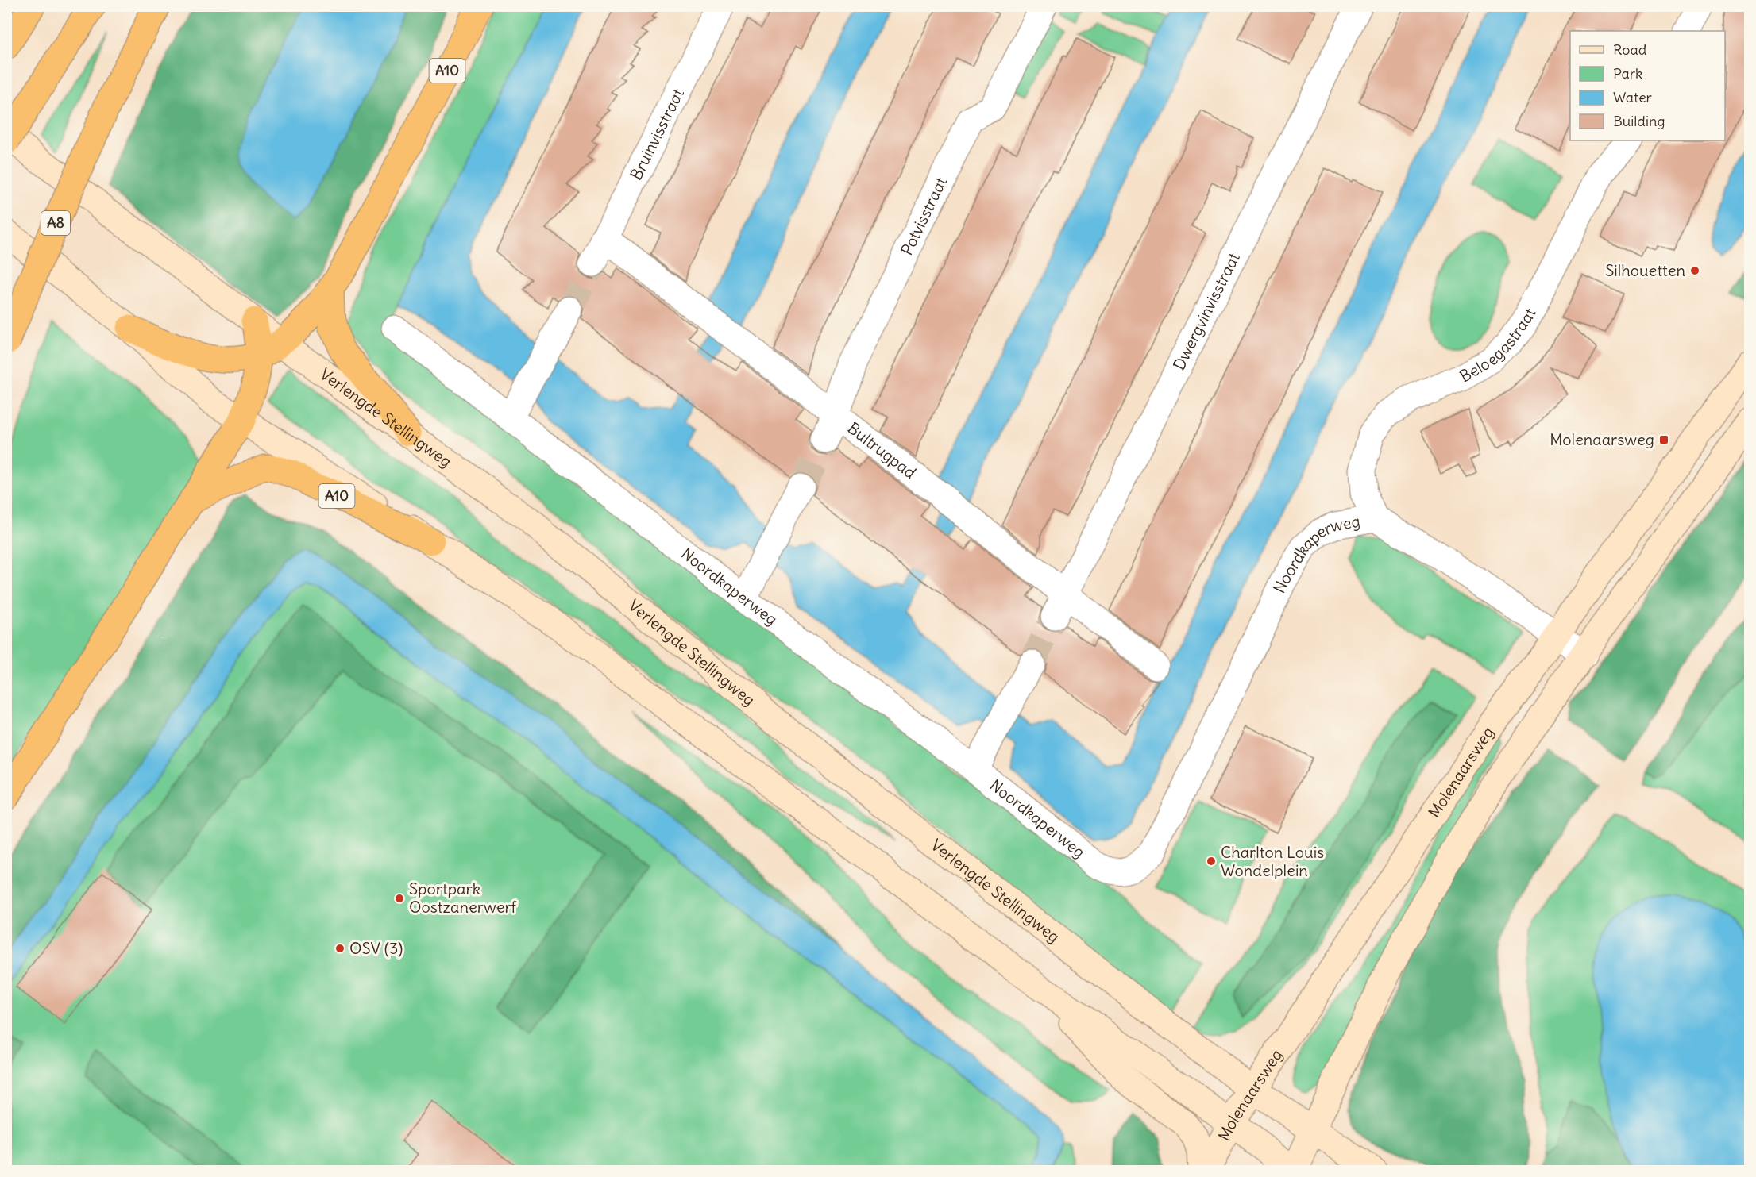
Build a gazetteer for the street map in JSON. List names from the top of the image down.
{
  "streets": {
    "highway": ["A10", "A8"],
    "main road": ["Verlengde Stellingweg", "Molenaarsweg"],
    "street": [
      "Bruinvisstraat",
      "Potvisstraat",
      "Dwergvinvisstraat",
      "Beloegastraat",
      "Bultrugpad",
      "Noordkaperweg"
    ]
  },
  "crossings": [
    ["A10", "Verlengde Stellingweg"],
    ["Bruinvisstraat", "Bultrugpad"],
    ["Potvisstraat", "Bultrugpad"],
    ["Dwergvinvisstraat", "Bultrugpad"],
    ["Beloegastraat", "Noordkaperweg"],
    ["Verlengde Stellingweg", "Molenaarsweg"],
    ["Noordkaperweg", "Molenaarsweg"]
  ],
  "places": {
    "other": [
      "Silhouetten",
      "Charlton Louis Wondelplein",
      "Sportpark Oostzanerwerf",
      "OSV (3)"
    ],
    "transit": ["Molenaarsweg"]
  },
  "legend": [
    "Road",
    "Park",
    "Water",
    "Building"
  ]
}
